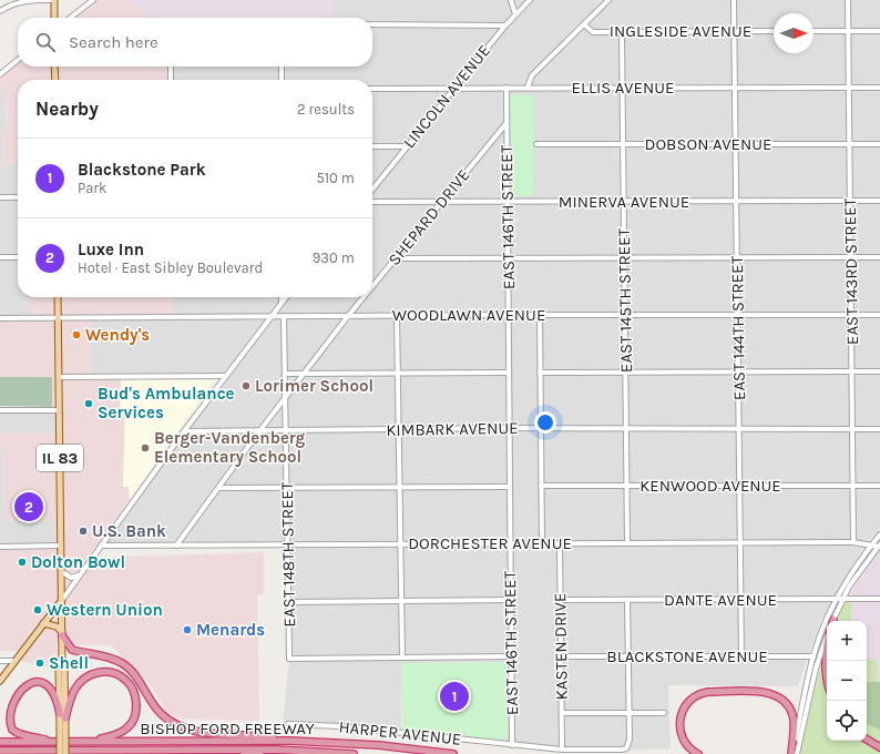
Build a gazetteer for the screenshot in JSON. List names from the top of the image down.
{
  "streets": {
    "highway": ["BISHOP FORD FREEWAY"],
    "main road": ["IL 83"],
    "street": [
      "INGLESIDE AVENUE",
      "ELLIS AVENUE",
      "LINCOLN AVENUE",
      "DOBSON AVENUE",
      "MINERVA AVENUE",
      "SHEPARD DRIVE",
      "EAST 146TH STREET",
      "EAST 143RD STREET",
      "EAST 145TH STREET",
      "WOODLAWN AVENUE",
      "EAST 144TH STREET",
      "KIMBARK AVENUE",
      "KENWOOD AVENUE",
      "DORCHESTER AVENUE",
      "EAST 148TH STREET",
      "DANTE AVENUE",
      "KASTEN DRIVE",
      "BLACKSTONE AVENUE",
      "HARPER AVENUE"
    ]
  },
  "crossings": [
    ["INGLESIDE AVENUE", "EAST 145TH STREET"],
    ["INGLESIDE AVENUE", "EAST 144TH STREET"],
    ["ELLIS AVENUE", "LINCOLN AVENUE"],
    ["ELLIS AVENUE", "EAST 146TH STREET"],
    ["ELLIS AVENUE", "EAST 143RD STREET"],
    ["ELLIS AVENUE", "EAST 145TH STREET"],
    ["ELLIS AVENUE", "EAST 144TH STREET"],
    ["DOBSON AVENUE", "EAST 143RD STREET"],
    ["DOBSON AVENUE", "EAST 145TH STREET"],
    ["DOBSON AVENUE", "EAST 144TH STREET"],
    ["MINERVA AVENUE", "SHEPARD DRIVE"],
    ["MINERVA AVENUE", "EAST 146TH STREET"],
    ["MINERVA AVENUE", "EAST 143RD STREET"],
    ["MINERVA AVENUE", "EAST 145TH STREET"],
    ["MINERVA AVENUE", "EAST 144TH STREET"],
    ["SHEPARD DRIVE", "EAST 146TH STREET"],
    ["SHEPARD DRIVE", "WOODLAWN AVENUE"],
    ["SHEPARD DRIVE", "KIMBARK AVENUE"],
    ["SHEPARD DRIVE", "DORCHESTER AVENUE"],
    ["SHEPARD DRIVE", "EAST 148TH STREET"],
    ["EAST 146TH STREET", "WOODLAWN AVENUE"],
    ["EAST 146TH STREET", "KIMBARK AVENUE"],
    ["EAST 146TH STREET", "DORCHESTER AVENUE"],
    ["EAST 146TH STREET", "HARPER AVENUE"],
    ["EAST 143RD STREET", "WOODLAWN AVENUE"],
    ["EAST 143RD STREET", "KIMBARK AVENUE"],
    ["EAST 143RD STREET", "KENWOOD AVENUE"],
    ["EAST 143RD STREET", "DORCHESTER AVENUE"],
    ["EAST 145TH STREET", "WOODLAWN AVENUE"],
    ["EAST 145TH STREET", "KIMBARK AVENUE"],
    ["EAST 145TH STREET", "KENWOOD AVENUE"],
    ["EAST 145TH STREET", "DORCHESTER AVENUE"],
    ["WOODLAWN AVENUE", "EAST 144TH STREET"],
    ["WOODLAWN AVENUE", "IL 83"],
    ["WOODLAWN AVENUE", "EAST 148TH STREET"],
    ["EAST 144TH STREET", "KIMBARK AVENUE"],
    ["EAST 144TH STREET", "KENWOOD AVENUE"],
    ["EAST 144TH STREET", "DORCHESTER AVENUE"],
    ["EAST 144TH STREET", "DANTE AVENUE"],
    ["EAST 144TH STREET", "BLACKSTONE AVENUE"],
    ["KIMBARK AVENUE", "EAST 148TH STREET"],
    ["IL 83", "BISHOP FORD FREEWAY"],
    ["DORCHESTER AVENUE", "EAST 148TH STREET"],
    ["DORCHESTER AVENUE", "KASTEN DRIVE"],
    ["DANTE AVENUE", "KASTEN DRIVE"],
    ["KASTEN DRIVE", "BLACKSTONE AVENUE"],
    ["KASTEN DRIVE", "HARPER AVENUE"]
  ],
  "places": [
    "Wendy's",
    "Lorimer School",
    "Bud's Ambulance Services",
    "Berger-Vandenberg Elementary School",
    "U.S. Bank",
    "Dolton Bowl",
    "Western Union",
    "Menards",
    "Shell"
  ],
  "north": "right",
  "page": {
    "search": "Search here",
    "heading": ["Nearby", "2 results"],
    "list": [
      {
        "mark": "1",
        "name": "Blackstone Park",
        "note": "Park",
        "value": "510 m"
      },
      {
        "mark": "2",
        "name": "Luxe Inn",
        "note": "Hotel · East Sibley Boulevard",
        "value": "930 m"
      }
    ],
    "pins": ["2", "1"],
    "map_buttons": ["+", "−"]
  }
}
